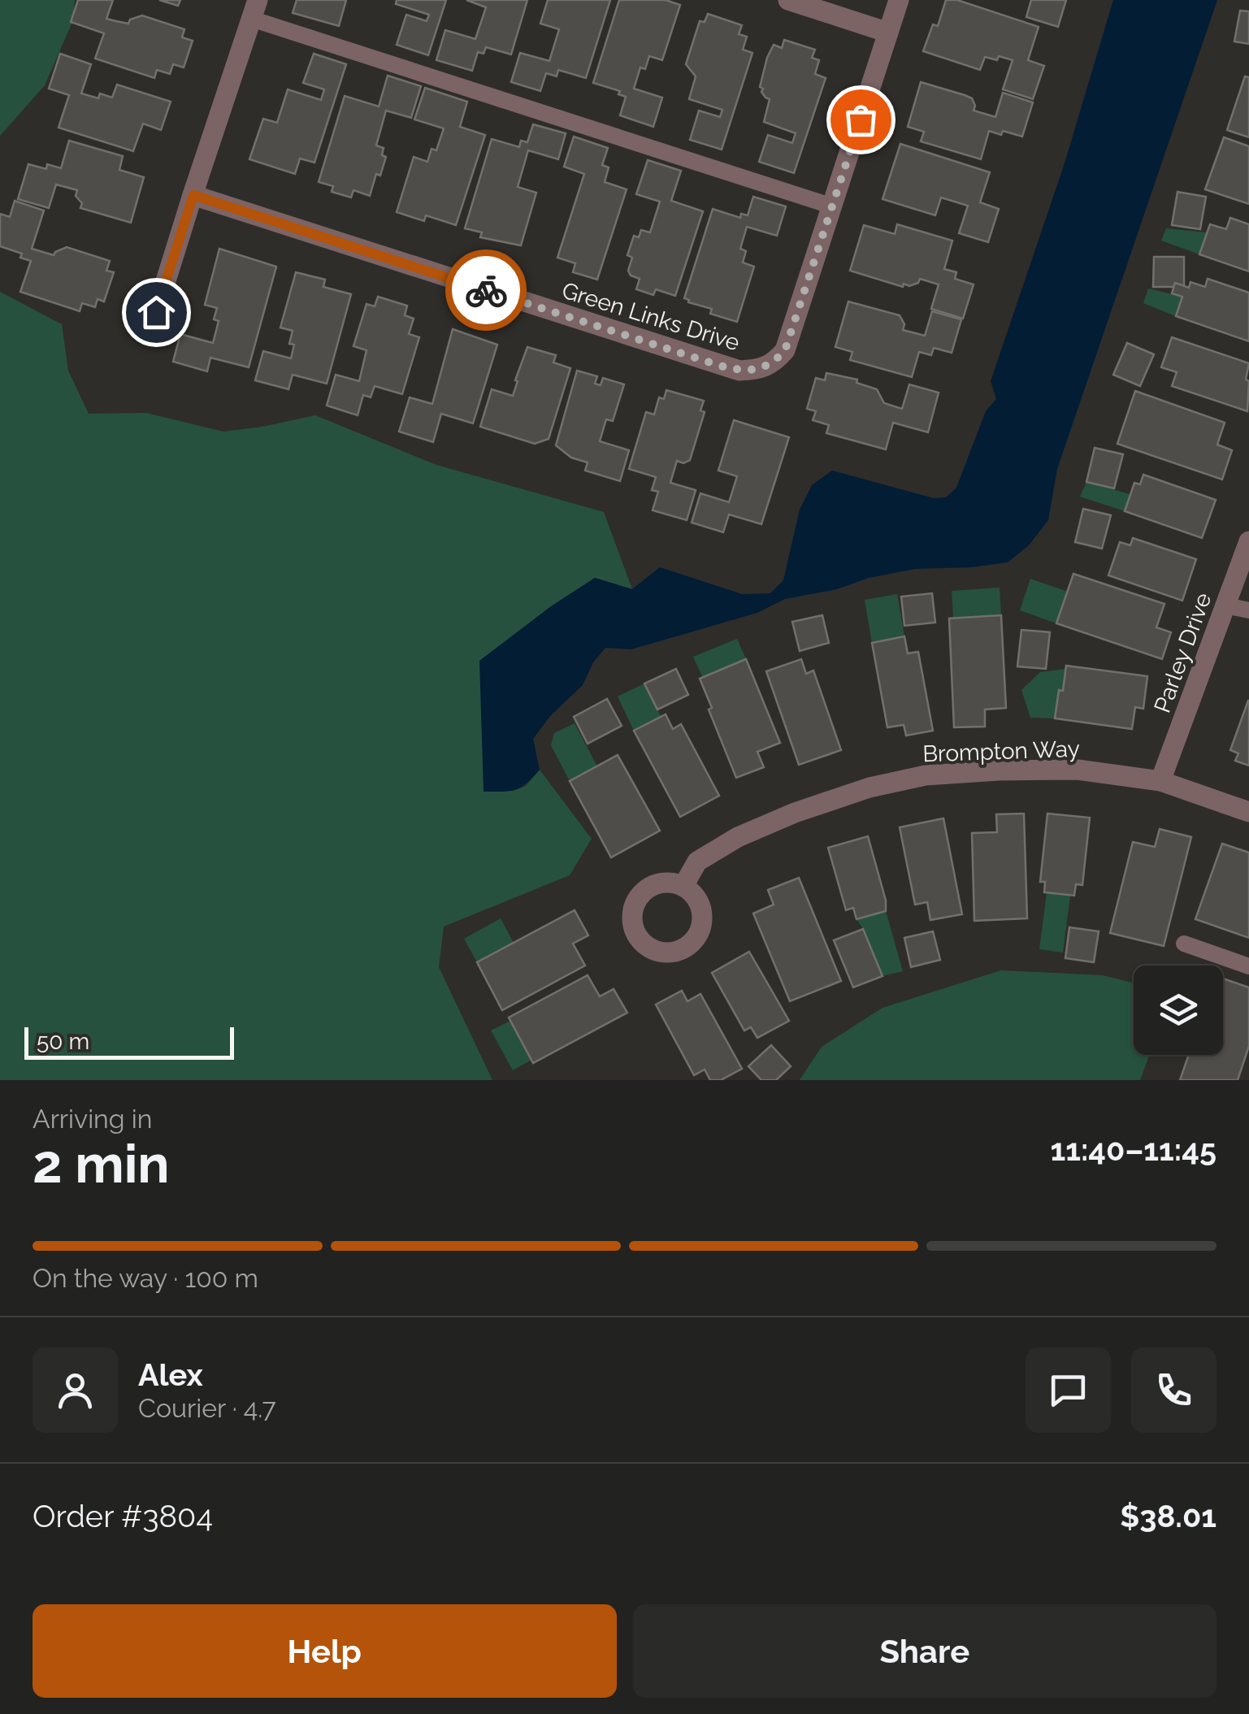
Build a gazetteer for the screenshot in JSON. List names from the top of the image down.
{
  "streets": {
    "street": ["Green Links Drive", "Parley Drive", "Brompton Way"]
  },
  "crossings": [
    ["Parley Drive", "Brompton Way"]
  ],
  "scale_bar": "50 m",
  "page": {
    "scale": "50 m",
    "heading": ["2 min", "Arriving in", "11:40–11:45"],
    "panel": [
      "Alex",
      "Courier · 4.7",
      "Order #3804",
      "$38.01"
    ],
    "bar": "On the way · 100 m",
    "buttons": ["Help", "Share"]
  }
}
